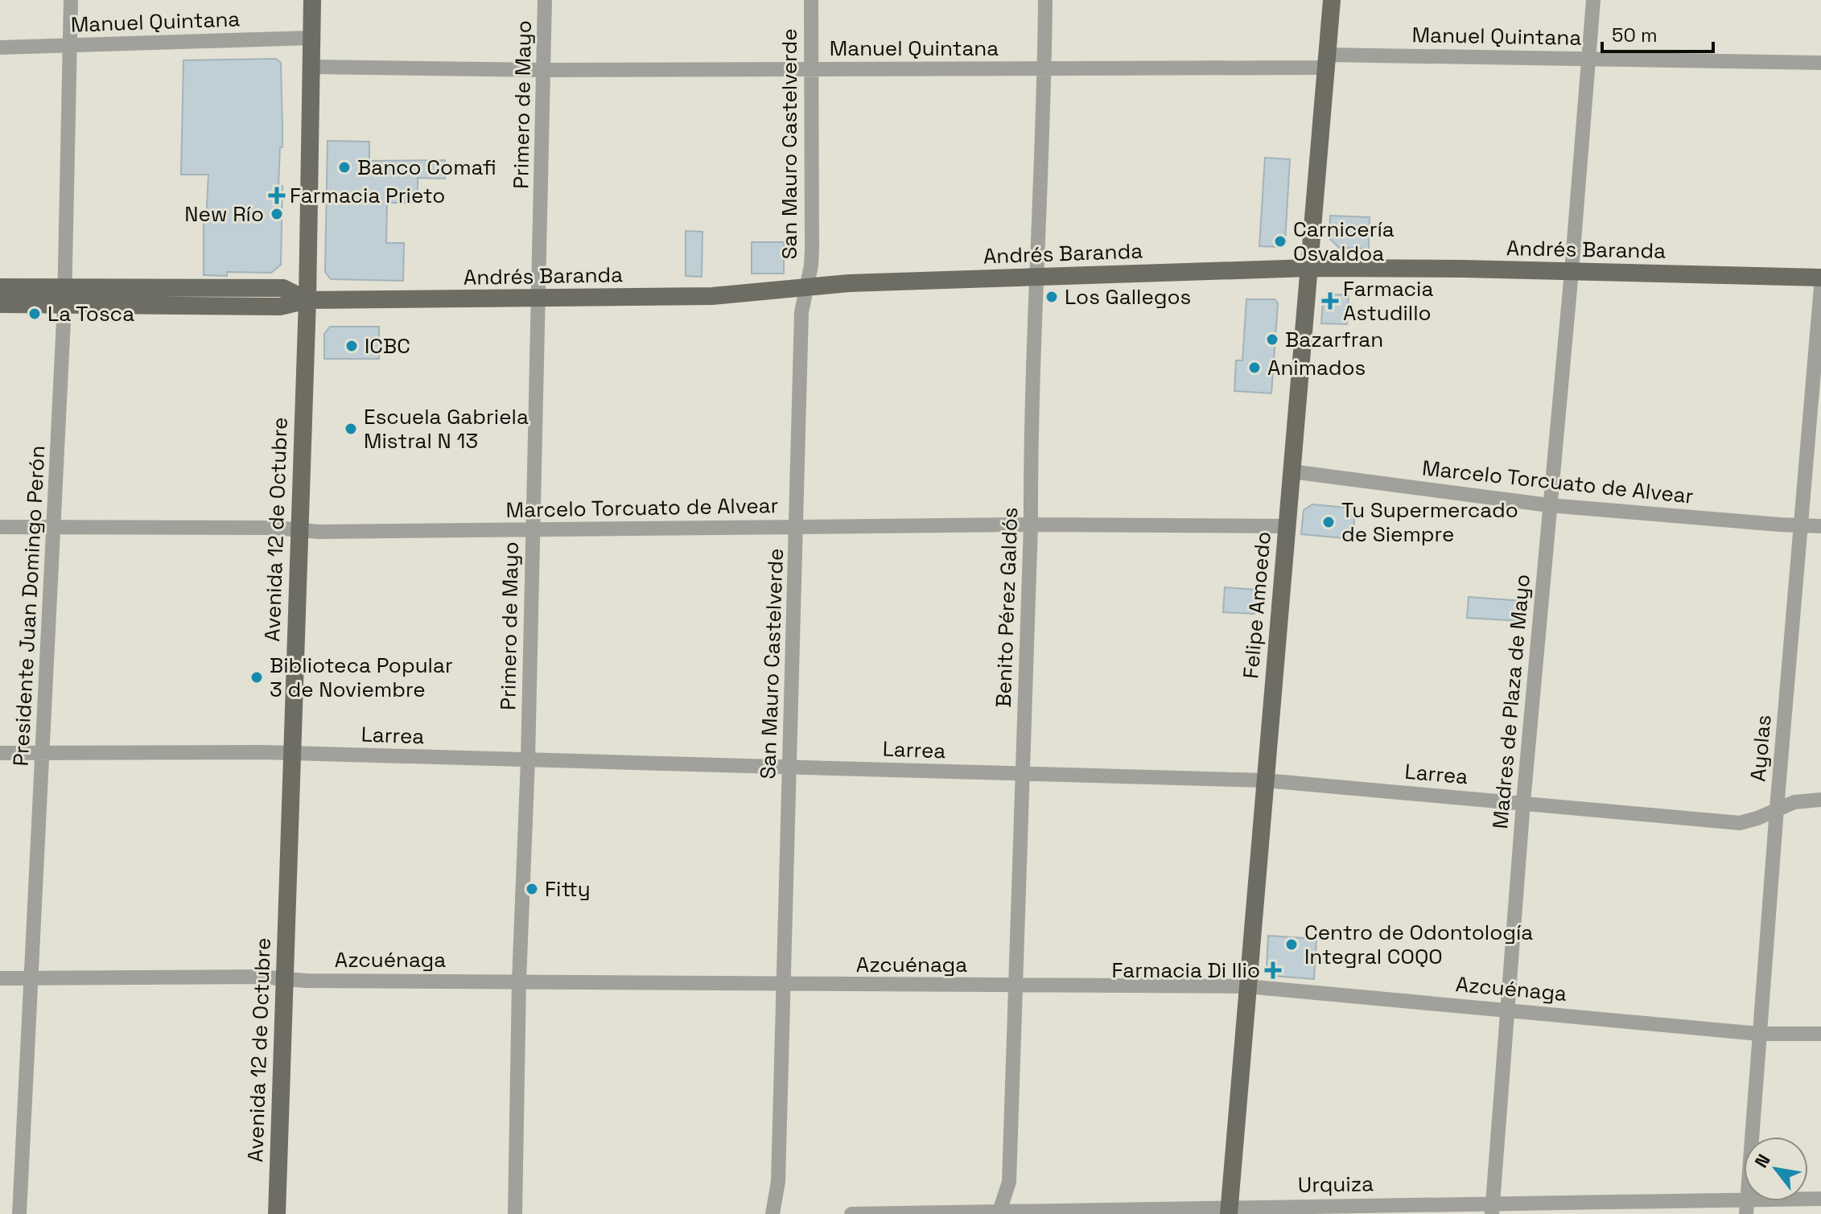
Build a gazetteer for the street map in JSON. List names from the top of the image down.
{
  "streets": {
    "main road": ["Andrés Baranda", "Avenida 12 de Octubre", "Felipe Amoedo"],
    "street": [
      "Manuel Quintana",
      "Primero de Mayo",
      "San Mauro Castelverde",
      "Marcelo Torcuato de Alvear",
      "Presidente Juan Domingo Perón",
      "Benito Pérez Galdós",
      "Madres de Plaza de Mayo",
      "Larrea",
      "Ayolas",
      "Azcuénaga",
      "Urquiza"
    ]
  },
  "crossings": [
    ["Manuel Quintana", "Primero de Mayo"],
    ["Manuel Quintana", "San Mauro Castelverde"],
    ["Manuel Quintana", "Avenida 12 de Octubre"],
    ["Manuel Quintana", "Felipe Amoedo"],
    ["Manuel Quintana", "Presidente Juan Domingo Perón"],
    ["Manuel Quintana", "Benito Pérez Galdós"],
    ["Manuel Quintana", "Madres de Plaza de Mayo"],
    ["Primero de Mayo", "Andrés Baranda"],
    ["Primero de Mayo", "Marcelo Torcuato de Alvear"],
    ["Primero de Mayo", "Larrea"],
    ["Primero de Mayo", "Azcuénaga"],
    ["San Mauro Castelverde", "Andrés Baranda"],
    ["San Mauro Castelverde", "Marcelo Torcuato de Alvear"],
    ["San Mauro Castelverde", "Larrea"],
    ["San Mauro Castelverde", "Azcuénaga"],
    ["Andrés Baranda", "Avenida 12 de Octubre"],
    ["Andrés Baranda", "Felipe Amoedo"],
    ["Andrés Baranda", "Presidente Juan Domingo Perón"],
    ["Andrés Baranda", "Benito Pérez Galdós"],
    ["Andrés Baranda", "Madres de Plaza de Mayo"],
    ["Marcelo Torcuato de Alvear", "Avenida 12 de Octubre"],
    ["Marcelo Torcuato de Alvear", "Felipe Amoedo"],
    ["Marcelo Torcuato de Alvear", "Presidente Juan Domingo Perón"],
    ["Marcelo Torcuato de Alvear", "Benito Pérez Galdós"],
    ["Marcelo Torcuato de Alvear", "Madres de Plaza de Mayo"],
    ["Marcelo Torcuato de Alvear", "Ayolas"],
    ["Avenida 12 de Octubre", "Larrea"],
    ["Avenida 12 de Octubre", "Azcuénaga"],
    ["Felipe Amoedo", "Larrea"],
    ["Felipe Amoedo", "Azcuénaga"],
    ["Felipe Amoedo", "Urquiza"],
    ["Presidente Juan Domingo Perón", "Larrea"],
    ["Presidente Juan Domingo Perón", "Azcuénaga"],
    ["Benito Pérez Galdós", "Larrea"],
    ["Benito Pérez Galdós", "Azcuénaga"],
    ["Benito Pérez Galdós", "Urquiza"],
    ["Madres de Plaza de Mayo", "Larrea"],
    ["Madres de Plaza de Mayo", "Azcuénaga"],
    ["Madres de Plaza de Mayo", "Urquiza"],
    ["Larrea", "Ayolas"],
    ["Ayolas", "Azcuénaga"],
    ["Ayolas", "Urquiza"]
  ],
  "places": {
    "other": [
      "Banco Comafi",
      "New Río",
      "Carnicería Osvaldoa",
      "Los Gallegos",
      "La Tosca",
      "Bazarfran",
      "ICBC",
      "Animados",
      "Escuela Gabriela Mistral N 13",
      "Tu Supermercado de Siempre",
      "Biblioteca Popular 3 de Noviembre",
      "Fitty",
      "Centro de Odontología Integral COQO"
    ],
    "health": ["Farmacia Prieto", "Farmacia Astudillo", "Farmacia Di Ilio"]
  },
  "scale_bar": "50 m",
  "north": "top left"
}
